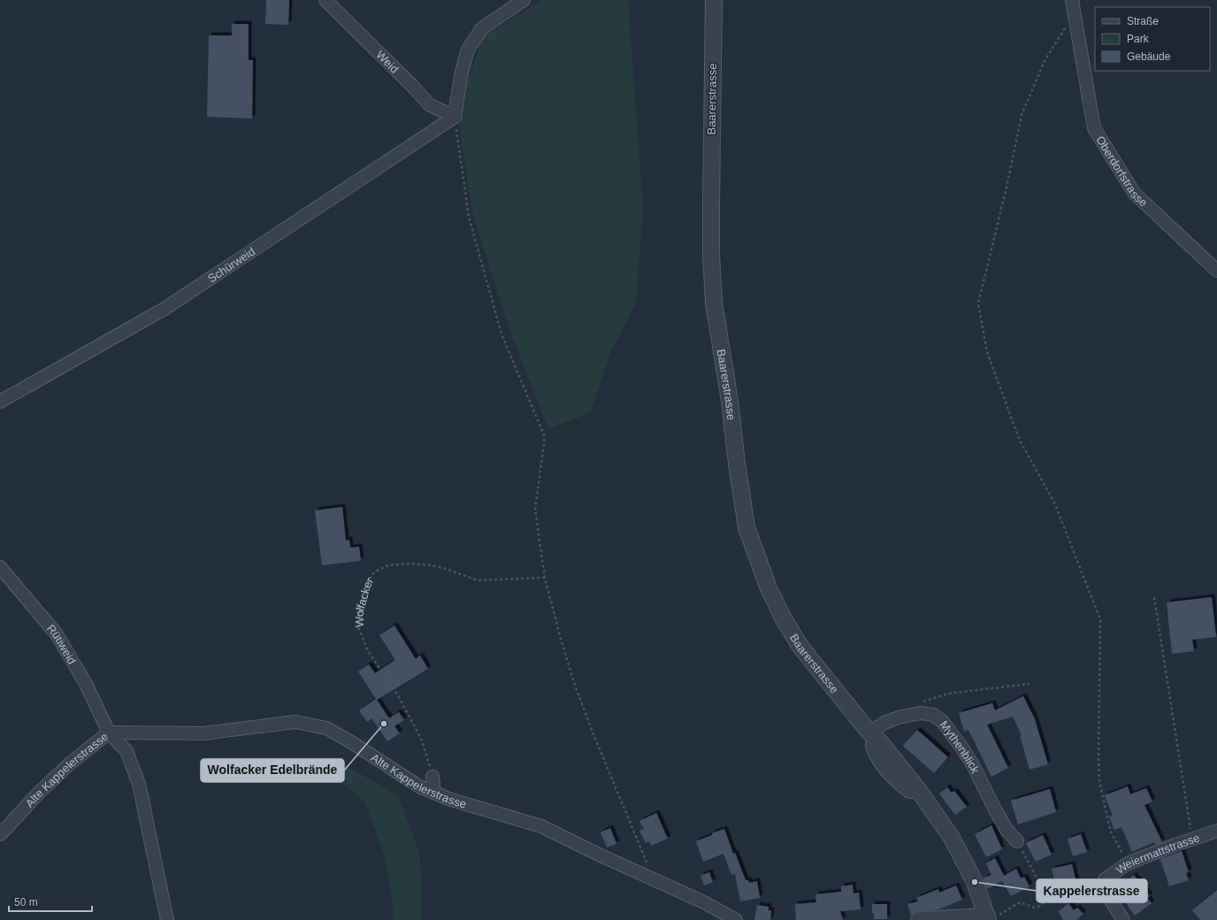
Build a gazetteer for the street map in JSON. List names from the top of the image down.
{
  "streets": {
    "street": [
      "Weid",
      "Baarerstrasse",
      "Oberdorfstrasse",
      "Schürweid",
      "Rütiweid",
      "Mythenblick",
      "Alte Kappelerstrasse",
      "Weiermattstrasse"
    ],
    "path": ["Wolfacker"]
  },
  "crossings": [
    ["Weid", "Schürweid"],
    ["Baarerstrasse", "Mythenblick"],
    ["Rütiweid", "Alte Kappelerstrasse"]
  ],
  "places": ["Wolfacker Edelbrände", "Kappelerstrasse"],
  "legend": ["Straße", "Park", "Gebäude"],
  "scale_bar": "50 m"
}
